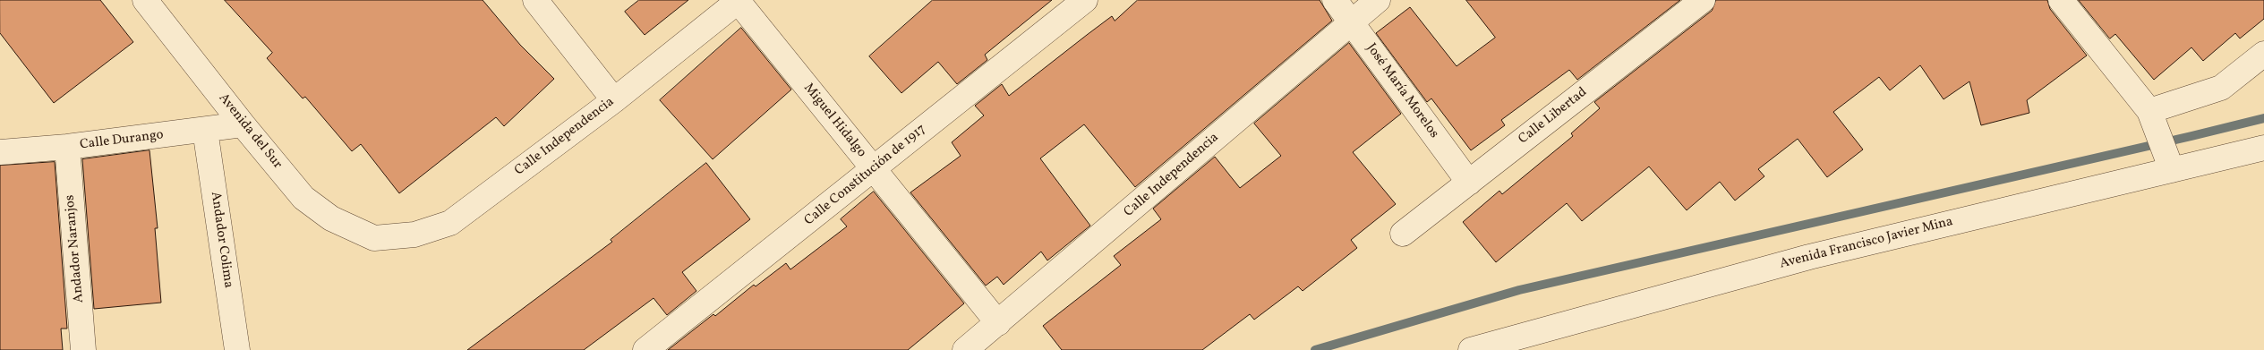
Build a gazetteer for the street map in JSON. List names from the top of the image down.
{
  "streets": {
    "street": [
      "José María Morelos",
      "Calle Libertad",
      "Miguel Hidalgo",
      "Avenida del Sur",
      "Calle Independencia",
      "Calle Durango",
      "Calle Constitución de 1917",
      "Andador Colima",
      "Avenida Francisco Javier Mina",
      "Andador Naranjos"
    ]
  },
  "crossings": [
    ["José María Morelos", "Calle Libertad"],
    ["José María Morelos", "Calle Independencia"],
    ["Miguel Hidalgo", "Calle Independencia"],
    ["Miguel Hidalgo", "Calle Constitución de 1917"],
    ["Avenida del Sur", "Calle Independencia"],
    ["Avenida del Sur", "Calle Durango"],
    ["Calle Durango", "Andador Colima"],
    ["Calle Durango", "Andador Naranjos"]
  ]
}
